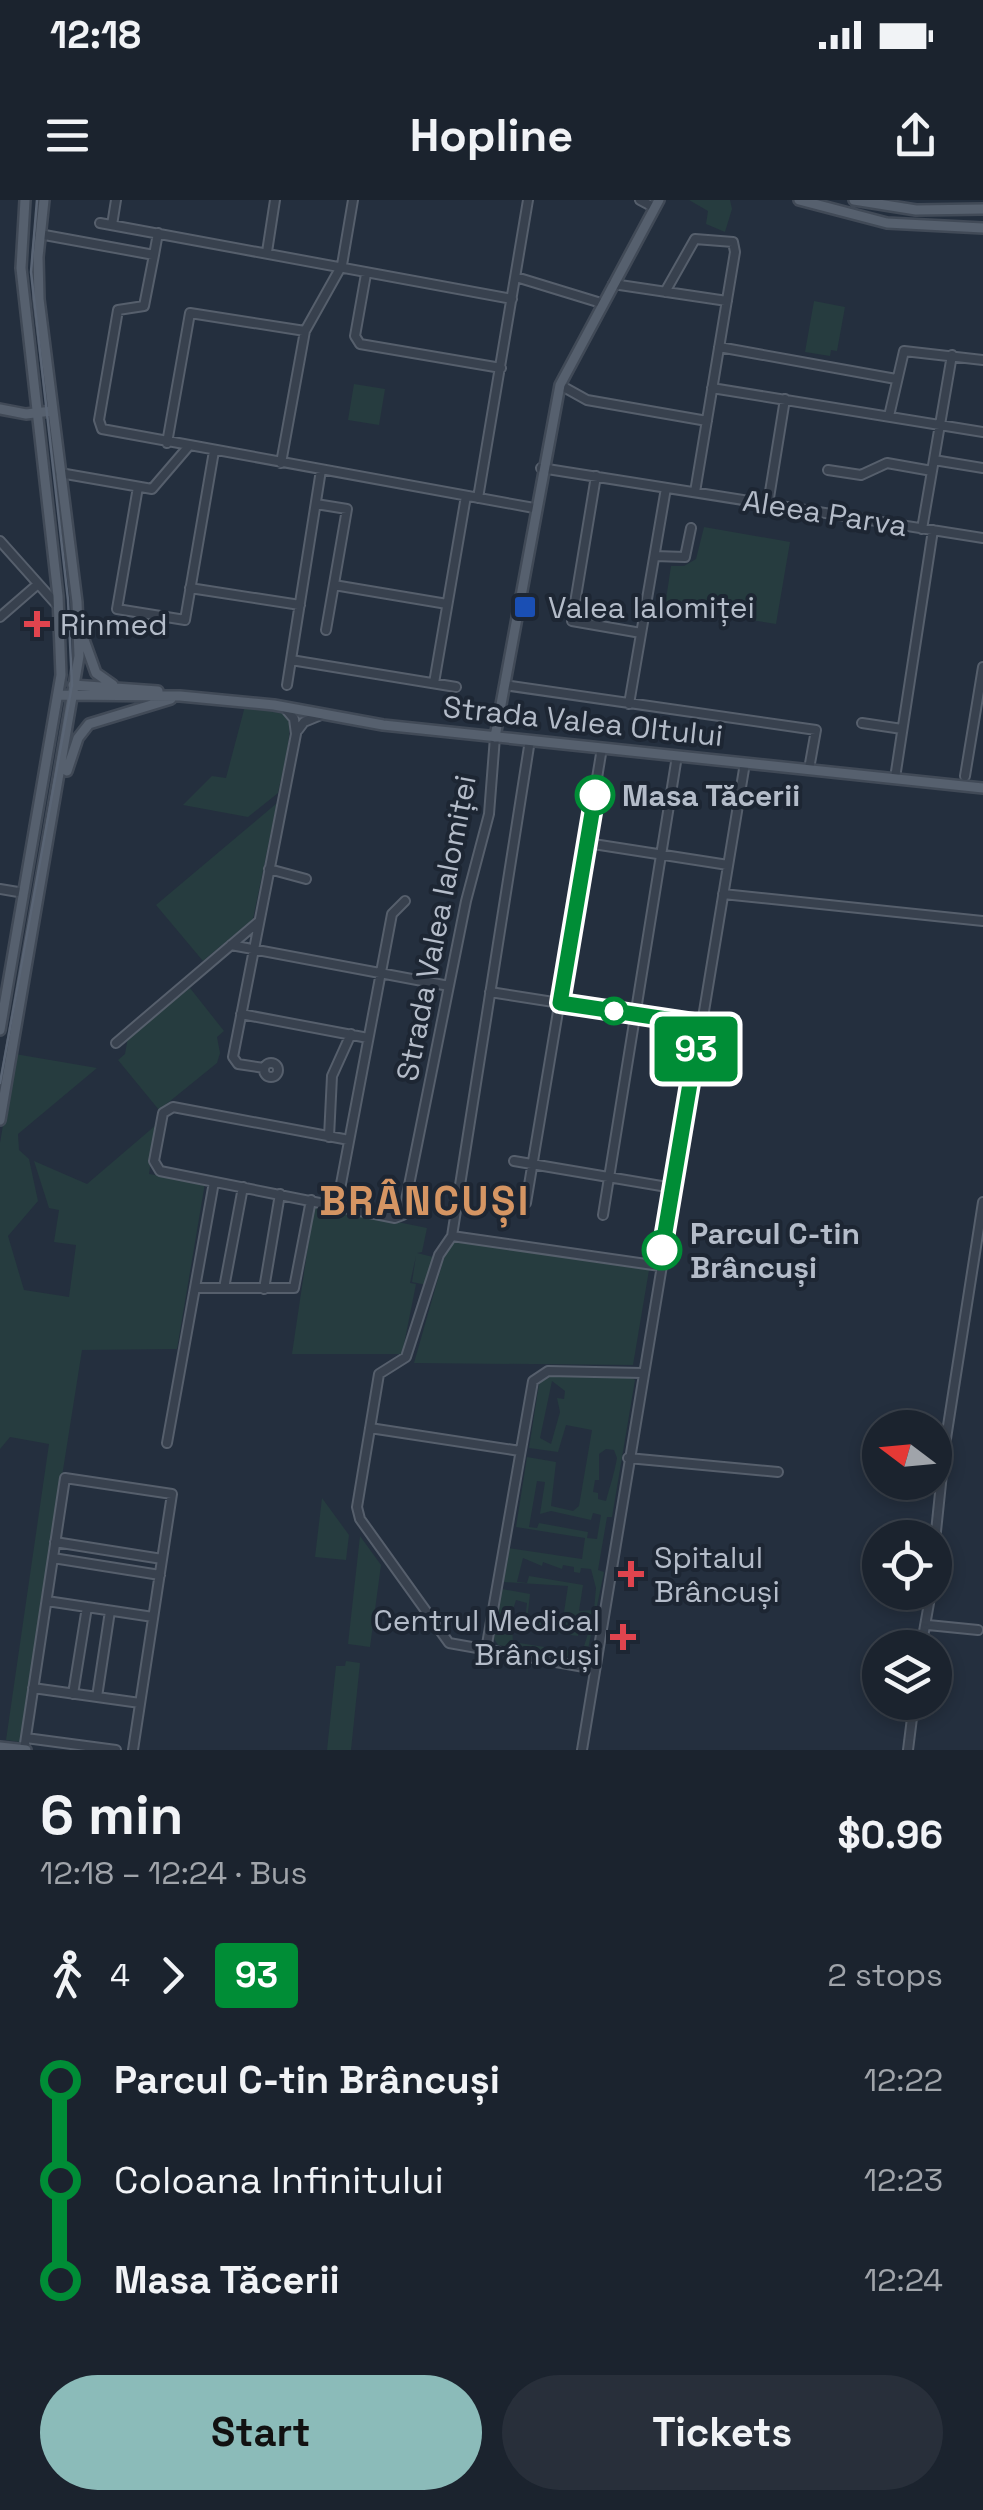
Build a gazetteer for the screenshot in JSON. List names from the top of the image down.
{
  "streets": {
    "main road": ["Strada Valea Oltului", "Strada Valea Ialomiței"],
    "street": ["Aleea Parva"]
  },
  "crossings": [
    ["Aleea Parva", "Strada Valea Ialomiței"],
    ["Strada Valea Oltului", "Strada Valea Ialomiței"]
  ],
  "districts": ["BRÂNCUȘI"],
  "places": {
    "transit": ["Valea Ialomiței"],
    "health": ["Rinmed", "Spitalul Brâncuși", "Centrul Medical Brâncuși"],
    "other": ["Masa Tăcerii", "Parcul C-tin Brâncuși"]
  },
  "lines": ["bus line 93"],
  "north": "left",
  "page": {
    "status": "12:18",
    "header": "Hopline",
    "on_map": "93",
    "heading": ["6 min", "12:18 – 12:24 · Bus", "$0.96"],
    "legs": ["4", "93", "2 stops"],
    "list": [
      {
        "name": "Parcul C-tin Brâncuși",
        "value": "12:22"
      },
      {
        "name": "Coloana Infinitului",
        "value": "12:23"
      },
      {
        "name": "Masa Tăcerii",
        "value": "12:24"
      }
    ],
    "buttons": ["Start", "Tickets"]
  }
}
